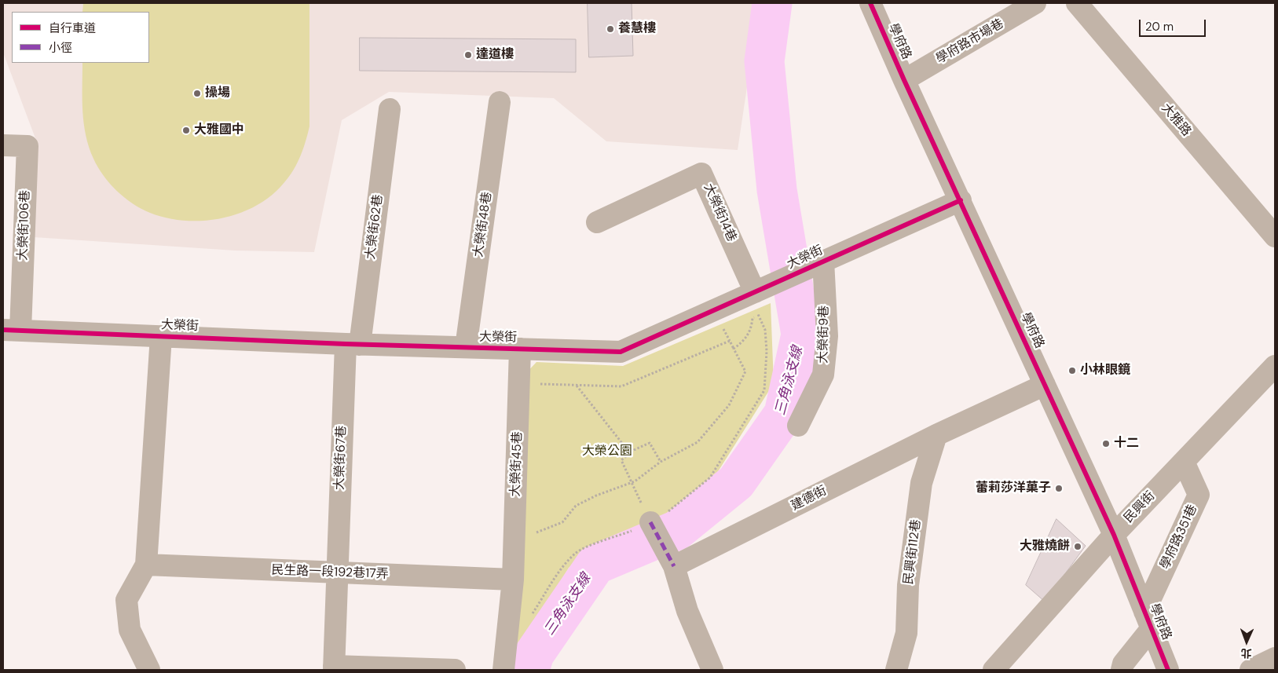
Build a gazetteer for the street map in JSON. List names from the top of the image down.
{
  "streets": {
    "street": [
      "學府路",
      "學府路市場巷",
      "大雅路",
      "大榮街14巷",
      "大榮街48巷",
      "大榮街106巷",
      "大榮街62巷",
      "大榮街",
      "大榮街9巷",
      "大榮街67巷",
      "大榮街45巷",
      "建德街",
      "民興街",
      "學府路351巷",
      "民興街112巷",
      "民生路一段192巷17弄"
    ]
  },
  "crossings": [
    ["學府路", "學府路市場巷"],
    ["學府路", "大榮街"],
    ["學府路", "建德街"],
    ["學府路", "民興街"],
    ["學府路", "學府路351巷"],
    ["大榮街14巷", "大榮街"],
    ["大榮街48巷", "大榮街"],
    ["大榮街106巷", "大榮街"],
    ["大榮街62巷", "大榮街"],
    ["大榮街62巷", "大榮街67巷"],
    ["大榮街", "大榮街9巷"],
    ["大榮街", "大榮街67巷"],
    ["大榮街", "大榮街45巷"],
    ["大榮街67巷", "民生路一段192巷17弄"],
    ["大榮街45巷", "民生路一段192巷17弄"],
    ["建德街", "民興街112巷"],
    ["民興街", "學府路351巷"]
  ],
  "water": ["三角泳支線"],
  "parks": ["大榮公園"],
  "places": [
    "養慧樓",
    "達道樓",
    "操場",
    "大雅國中",
    "小林眼鏡",
    "十二",
    "蕾莉莎洋菓子",
    "大雅燒餅"
  ],
  "legend": ["自行車道", "小徑"],
  "scale_bar": "20 m",
  "north": "bottom"
}
